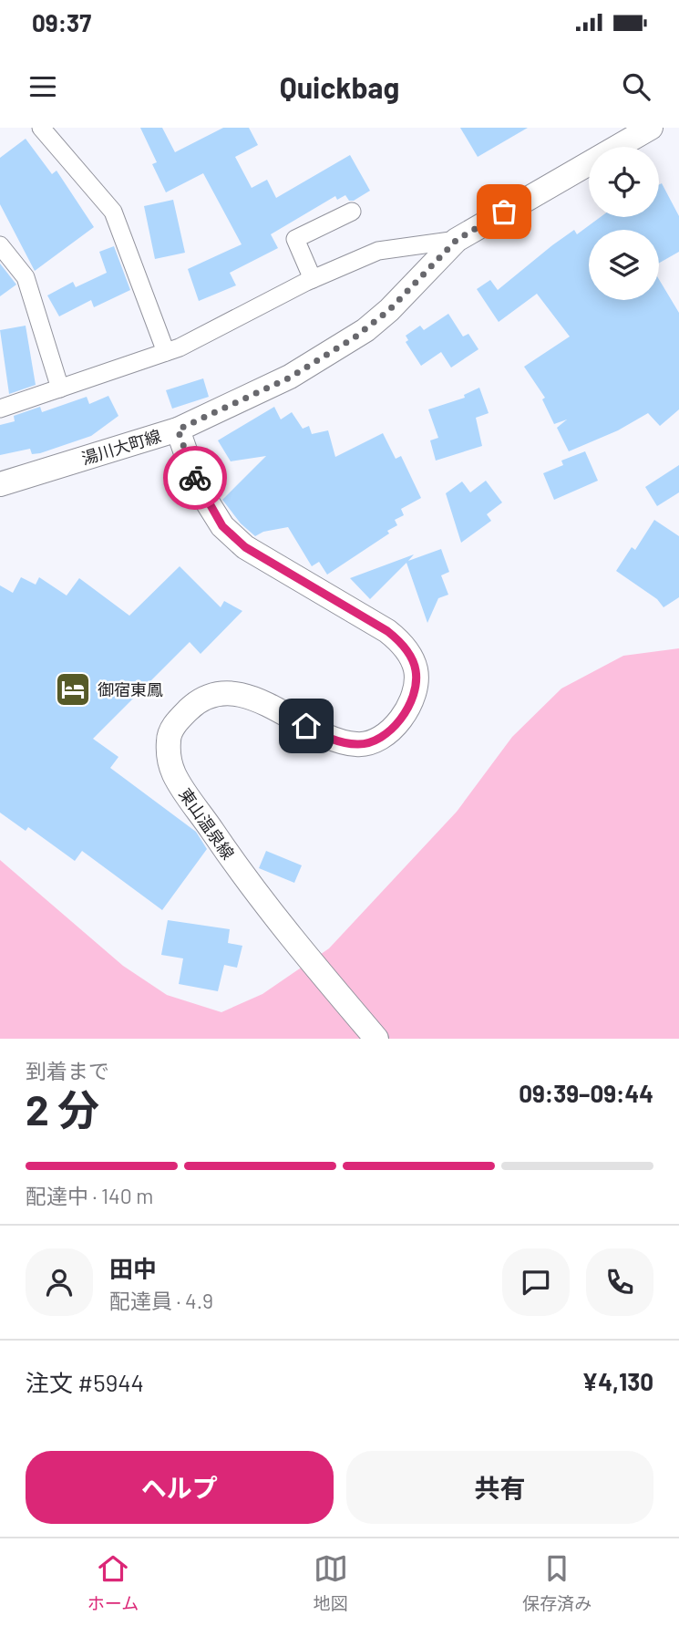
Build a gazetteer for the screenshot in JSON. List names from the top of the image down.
{
  "streets": {
    "main road": ["湯川大町線", "東山温泉線"]
  },
  "crossings": [
    ["湯川大町線", "東山温泉線"]
  ],
  "places": {
    "hotel": ["御宿東鳳"]
  },
  "page": {
    "status": "09:37",
    "header": "Quickbag",
    "heading": ["2 分", "到着まで", "09:39–09:44"],
    "panel": [
      "田中",
      "配達員 · 4.9",
      "注文 #5944",
      "¥4,130"
    ],
    "bar": "配達中 · 140 m",
    "buttons": ["ヘルプ", "共有"],
    "tabs": ["ホーム", "地図", "保存済み"]
  }
}
